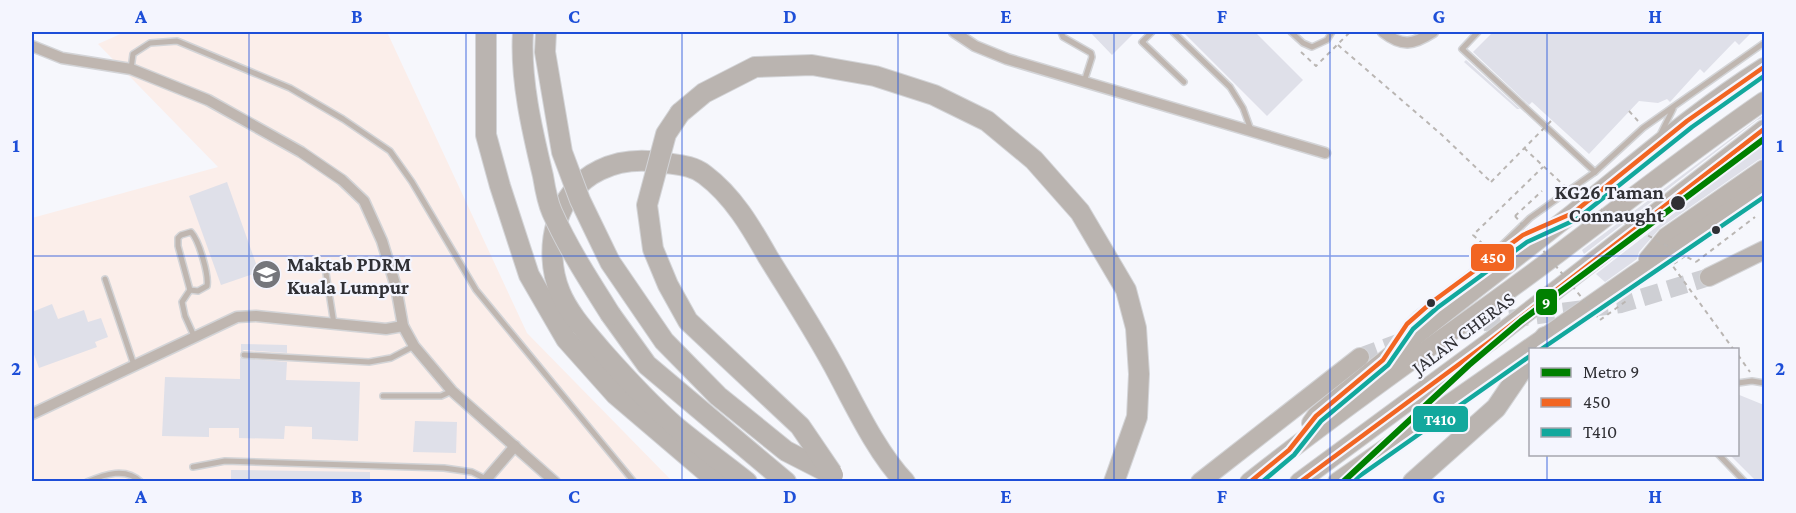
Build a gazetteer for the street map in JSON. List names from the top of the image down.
{
  "streets": {
    "highway": ["JALAN CHERAS"]
  },
  "places": {
    "other": ["KG26 Taman Connaught"],
    "school or university": ["Maktab PDRM Kuala Lumpur"]
  },
  "lines": ["transit line 450", "transit line T410", "metro line 9"],
  "legend": ["Metro 9", "450", "T410"],
  "grid": {
    "columns": [
      "A",
      "B",
      "C",
      "D",
      "E",
      "F",
      "G",
      "H"
    ],
    "rows": ["1", "2"]
  }
}
